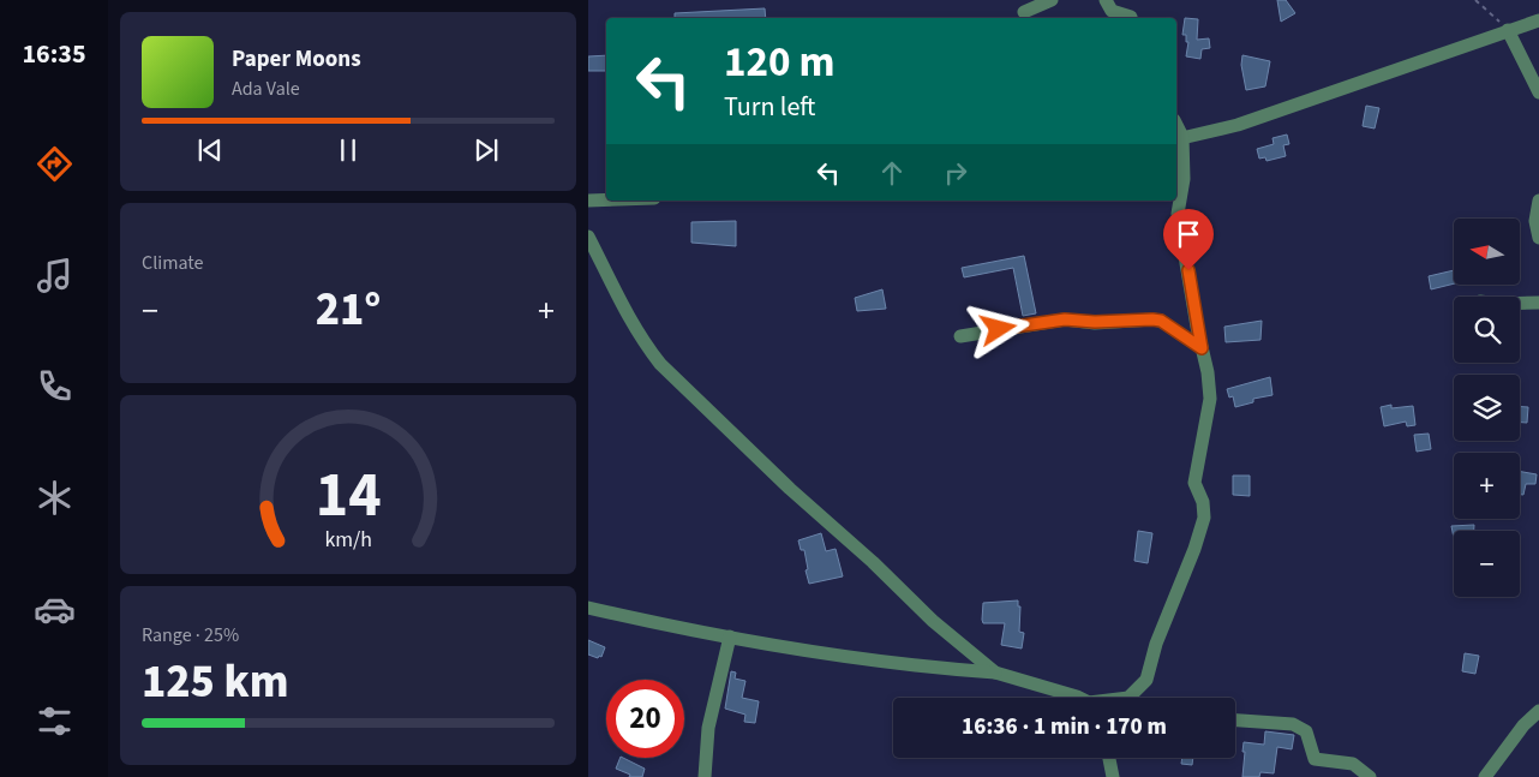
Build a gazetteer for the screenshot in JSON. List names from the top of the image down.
{
  "north": "left",
  "page": {
    "tabs": "16:35",
    "turn": ["120 m", "Turn left"],
    "song": ["Paper Moons", "Ada Vale"],
    "tile": [
      "Climate",
      ["Range · 25%", "125 km"]
    ],
    "map_buttons": ["+", "−"],
    "heat": ["−", "21°", "+"],
    "limit": "20",
    "trip": "16:36 · 1 min · 170 m",
    "gauge": ["14", "km/h"]
  }
}
